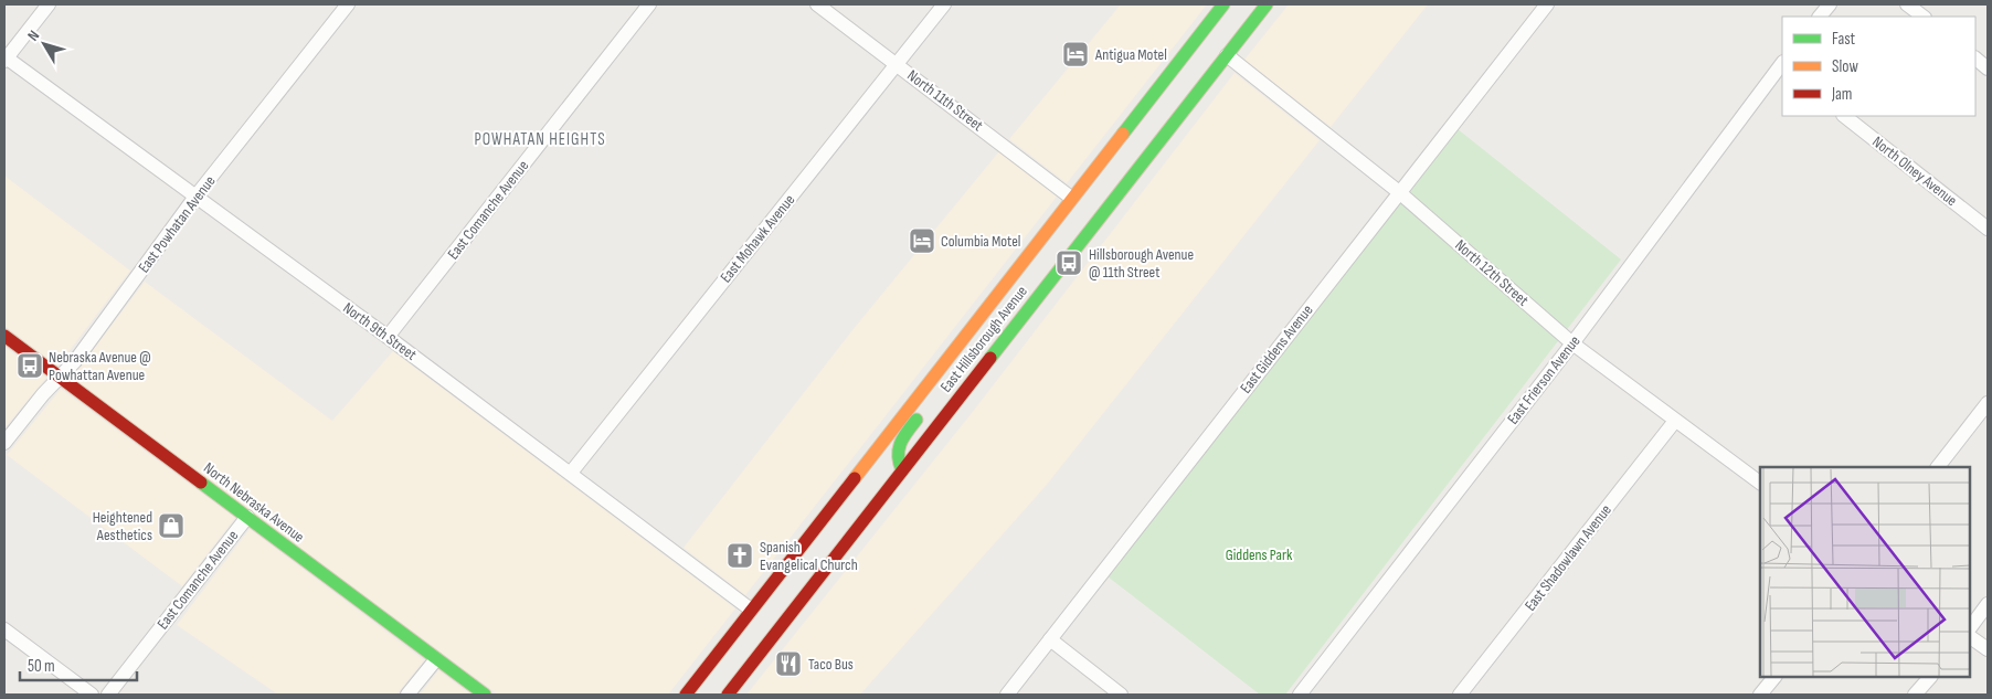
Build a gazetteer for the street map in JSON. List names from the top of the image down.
{
  "streets": {
    "main road": ["East Hillsborough Avenue", "North Nebraska Avenue"],
    "street": [
      "North 11th Street",
      "North Olney Avenue",
      "East Comanche Avenue",
      "East Powhatan Avenue",
      "East Mohawk Avenue",
      "North 12th Street",
      "North 9th Street",
      "East Giddens Avenue",
      "East Frierson Avenue",
      "East Shadowlawn Avenue"
    ]
  },
  "crossings": [
    ["North 11th Street", "East Mohawk Avenue"],
    ["North 11th Street", "East Hillsborough Avenue"],
    ["East Comanche Avenue", "North 9th Street"],
    ["East Comanche Avenue", "North Nebraska Avenue"],
    ["East Powhatan Avenue", "North 9th Street"],
    ["East Powhatan Avenue", "North Nebraska Avenue"],
    ["East Mohawk Avenue", "North 9th Street"],
    ["North 12th Street", "East Hillsborough Avenue"],
    ["North 12th Street", "East Giddens Avenue"],
    ["North 12th Street", "East Frierson Avenue"],
    ["North 12th Street", "East Shadowlawn Avenue"],
    ["North 9th Street", "East Hillsborough Avenue"]
  ],
  "districts": ["POWHATAN HEIGHTS"],
  "parks": ["Giddens Park"],
  "places": {
    "hotel": ["Antigua Motel", "Columbia Motel"],
    "bus stop": ["Hillsborough Avenue @ 11th Street", "Nebraska Avenue @ Powhattan Avenue"],
    "shop": ["Heightened Aesthetics"],
    "church": ["Spanish Evangelical Church"],
    "restaurant": ["Taco Bus"]
  },
  "legend": ["Fast", "Slow", "Jam"],
  "scale_bar": "50 m",
  "north": "top left"
}
